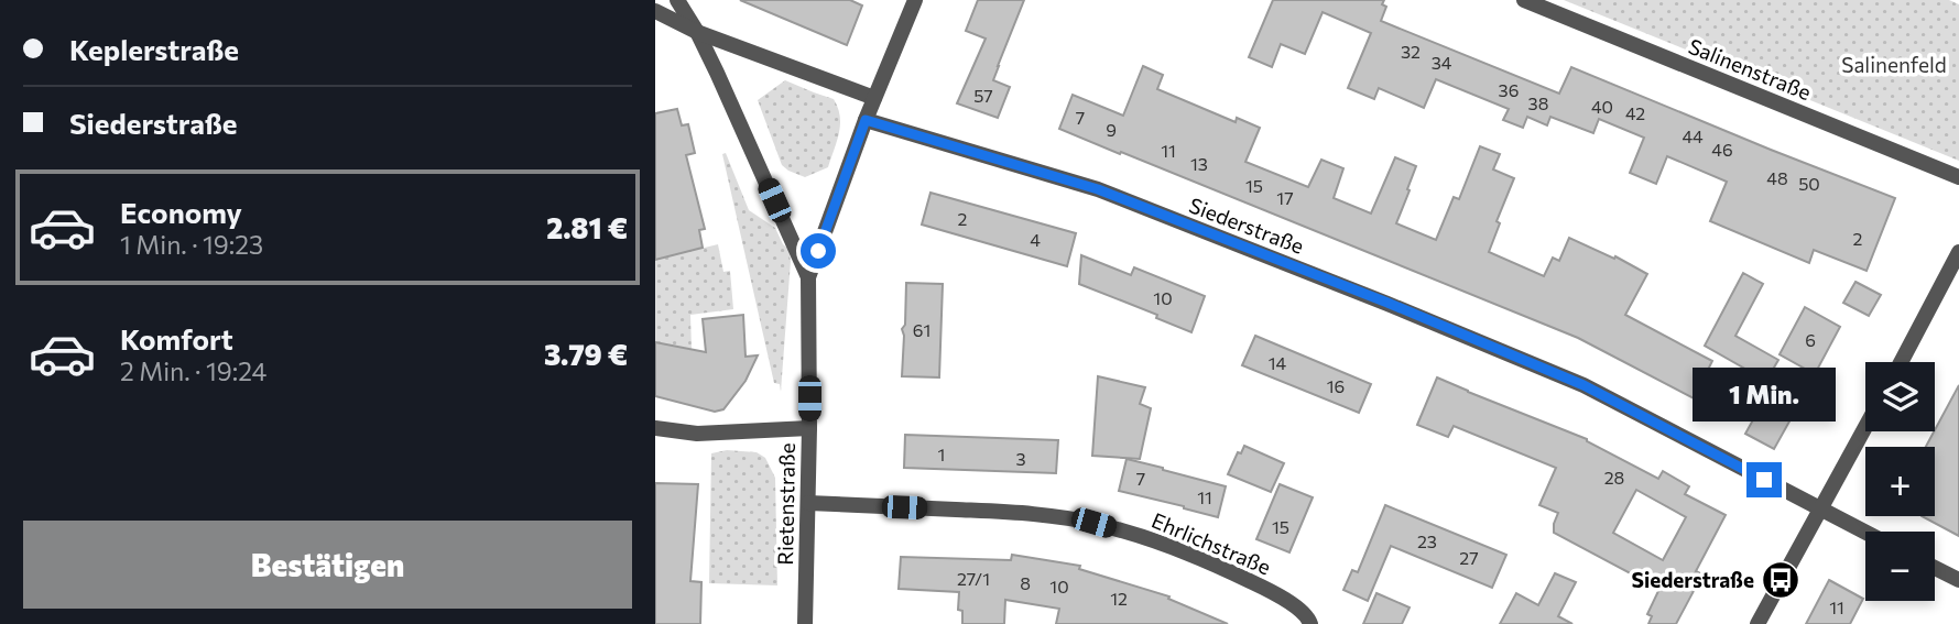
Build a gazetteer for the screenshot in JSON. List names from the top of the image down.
{
  "streets": {
    "street": [
      "Salinenstraße",
      "Siederstraße",
      "Rietenstraße",
      "Ehrlichstraße"
    ]
  },
  "crossings": [
    ["Rietenstraße", "Ehrlichstraße"]
  ],
  "parks": ["Salinenfeld"],
  "places": {
    "bus stop": ["Siederstraße"]
  },
  "house_numbers": [
    "32",
    "34",
    "36",
    "57",
    "38",
    "40",
    "42",
    "7",
    "9",
    "44",
    "46",
    "11",
    "13",
    "48",
    "50",
    "15",
    "17",
    "2",
    "2",
    "4",
    "10",
    "61",
    "6",
    "14",
    "16",
    "1",
    "3",
    "28",
    "7",
    "11",
    "15",
    "23",
    "27",
    "27/1",
    "8",
    "10",
    "12",
    "11"
  ],
  "page": {
    "banner": ["Keplerstraße", "Siederstraße"],
    "list": [
      {
        "name": "Economy",
        "note": "1 Min. · 19:23",
        "value": "2.81 €"
      },
      {
        "name": "Komfort",
        "note": "2 Min. · 19:24",
        "value": "3.79 €"
      }
    ],
    "map_buttons": ["+", "−"],
    "bubble": "1 Min.",
    "buttons": "Bestätigen"
  }
}
